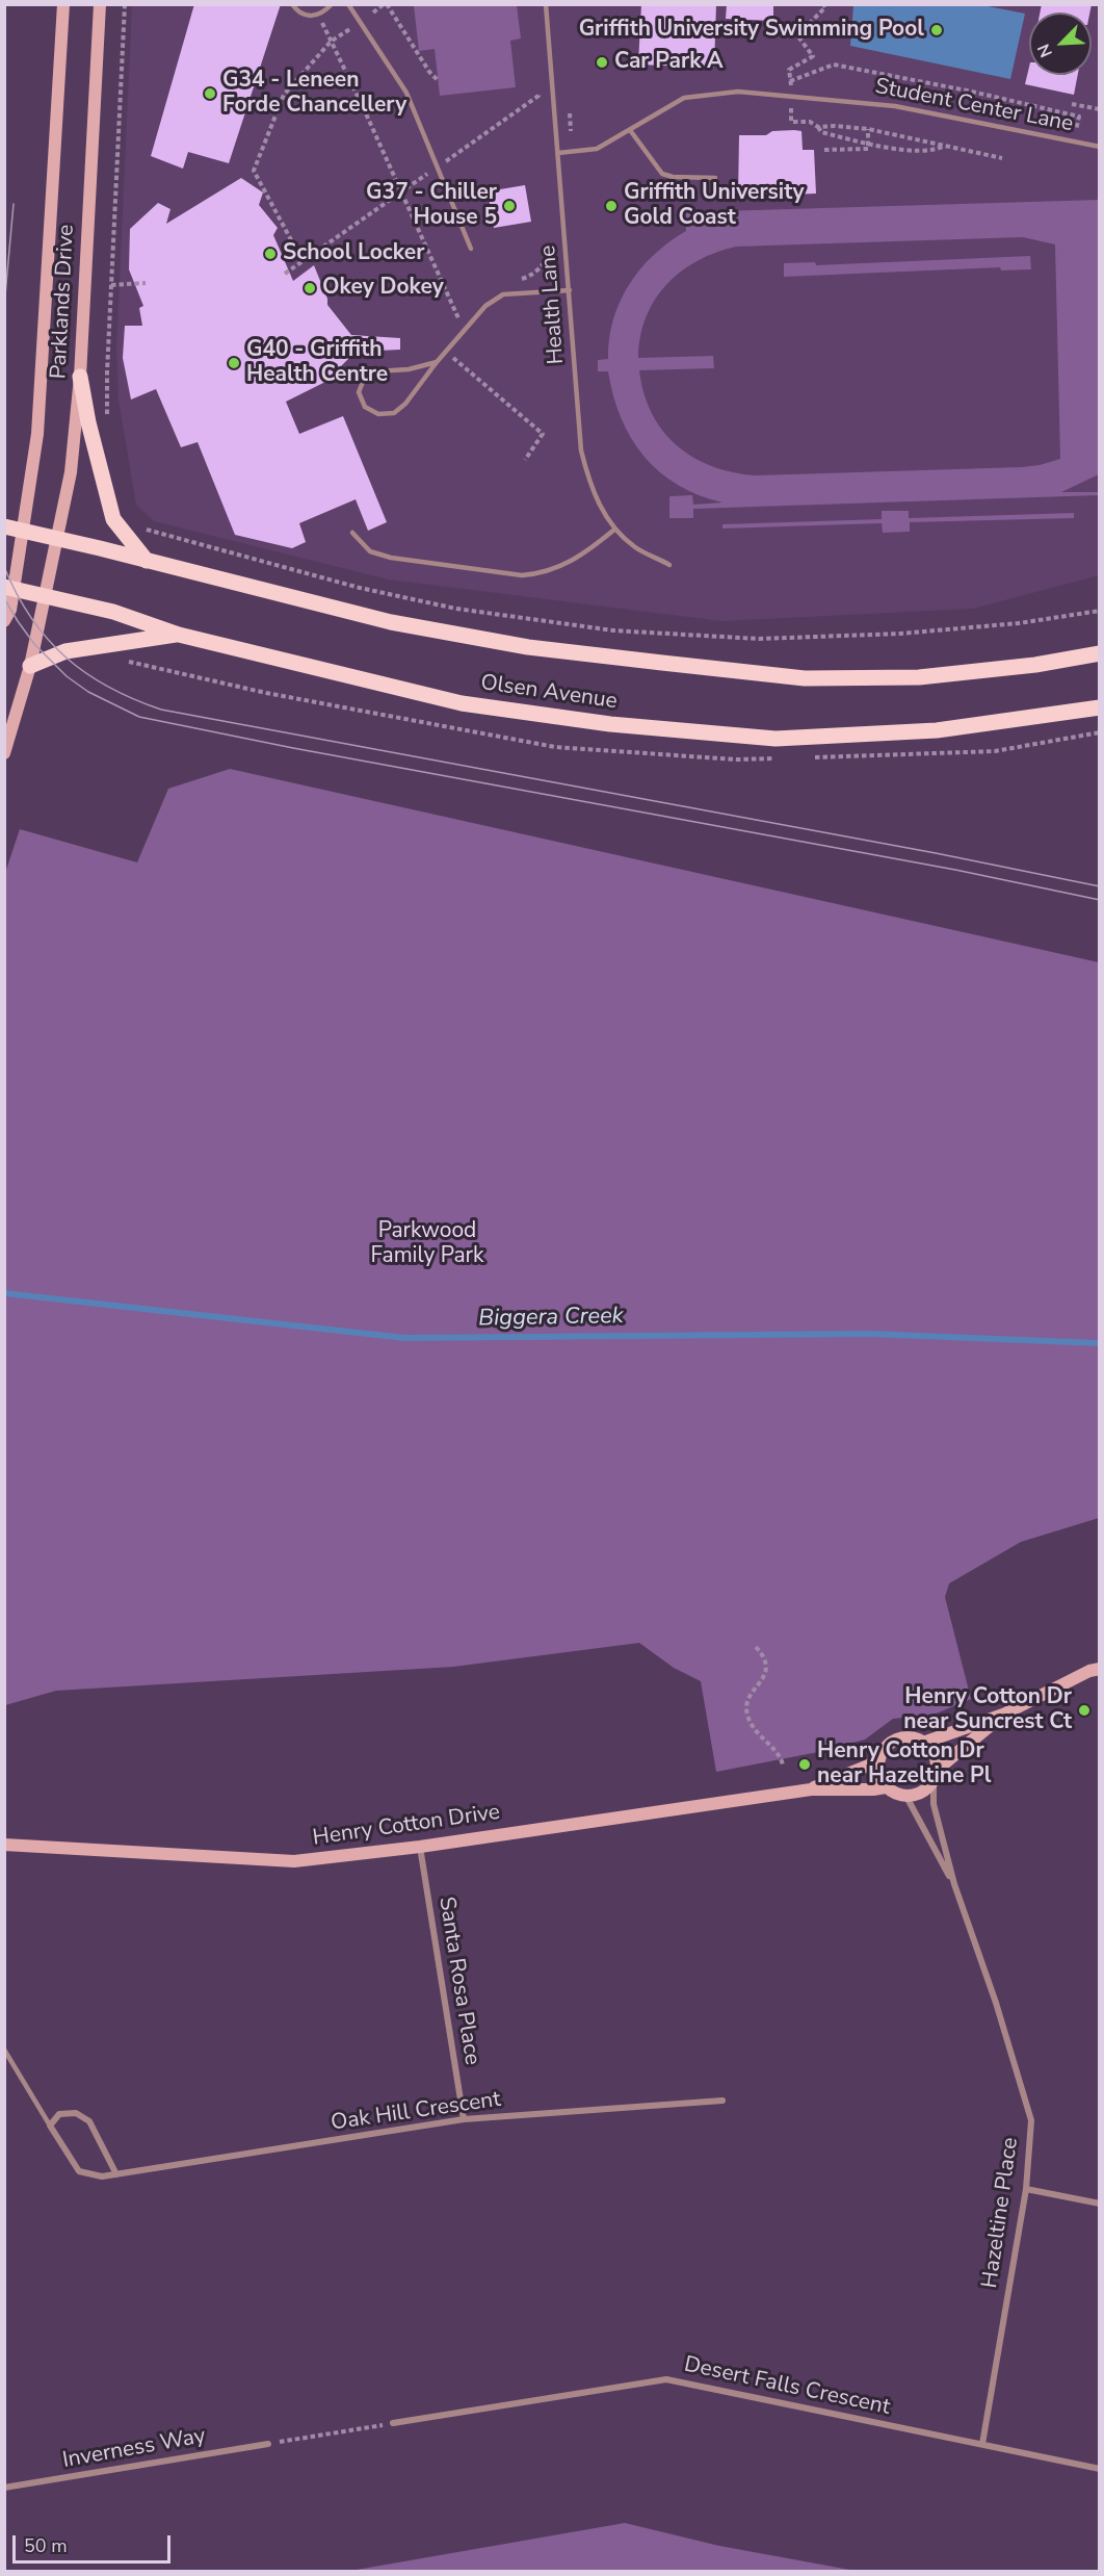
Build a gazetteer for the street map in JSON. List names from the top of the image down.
{
  "streets": {
    "main road": ["Olsen Avenue"],
    "street": [
      "Parklands Drive",
      "Henry Cotton Drive",
      "Santa Rosa Place",
      "Oak Hill Crescent",
      "Hazeltine Place",
      "Desert Falls Crescent",
      "Inverness Way"
    ],
    "lane": ["Student Center Lane", "Health Lane"]
  },
  "crossings": [
    ["Student Center Lane", "Health Lane"],
    ["Parklands Drive", "Olsen Avenue"],
    ["Henry Cotton Drive", "Santa Rosa Place"],
    ["Henry Cotton Drive", "Hazeltine Place"],
    ["Santa Rosa Place", "Oak Hill Crescent"],
    ["Hazeltine Place", "Desert Falls Crescent"]
  ],
  "water": ["Biggera Creek"],
  "parks": ["Parkwood Family Park"],
  "places": [
    "Griffith University Swimming Pool",
    "Car Park A",
    "G34 - Leneen Forde Chancellery",
    "G37 - Chiller House 5",
    "Griffith University Gold Coast",
    "School Locker",
    "Okey Dokey",
    "G40 - Griffith Health Centre",
    "Henry Cotton Dr near Suncrest Ct",
    "Henry Cotton Dr near Hazeltine Pl"
  ],
  "scale_bar": "50 m",
  "north": "bottom left"
}
